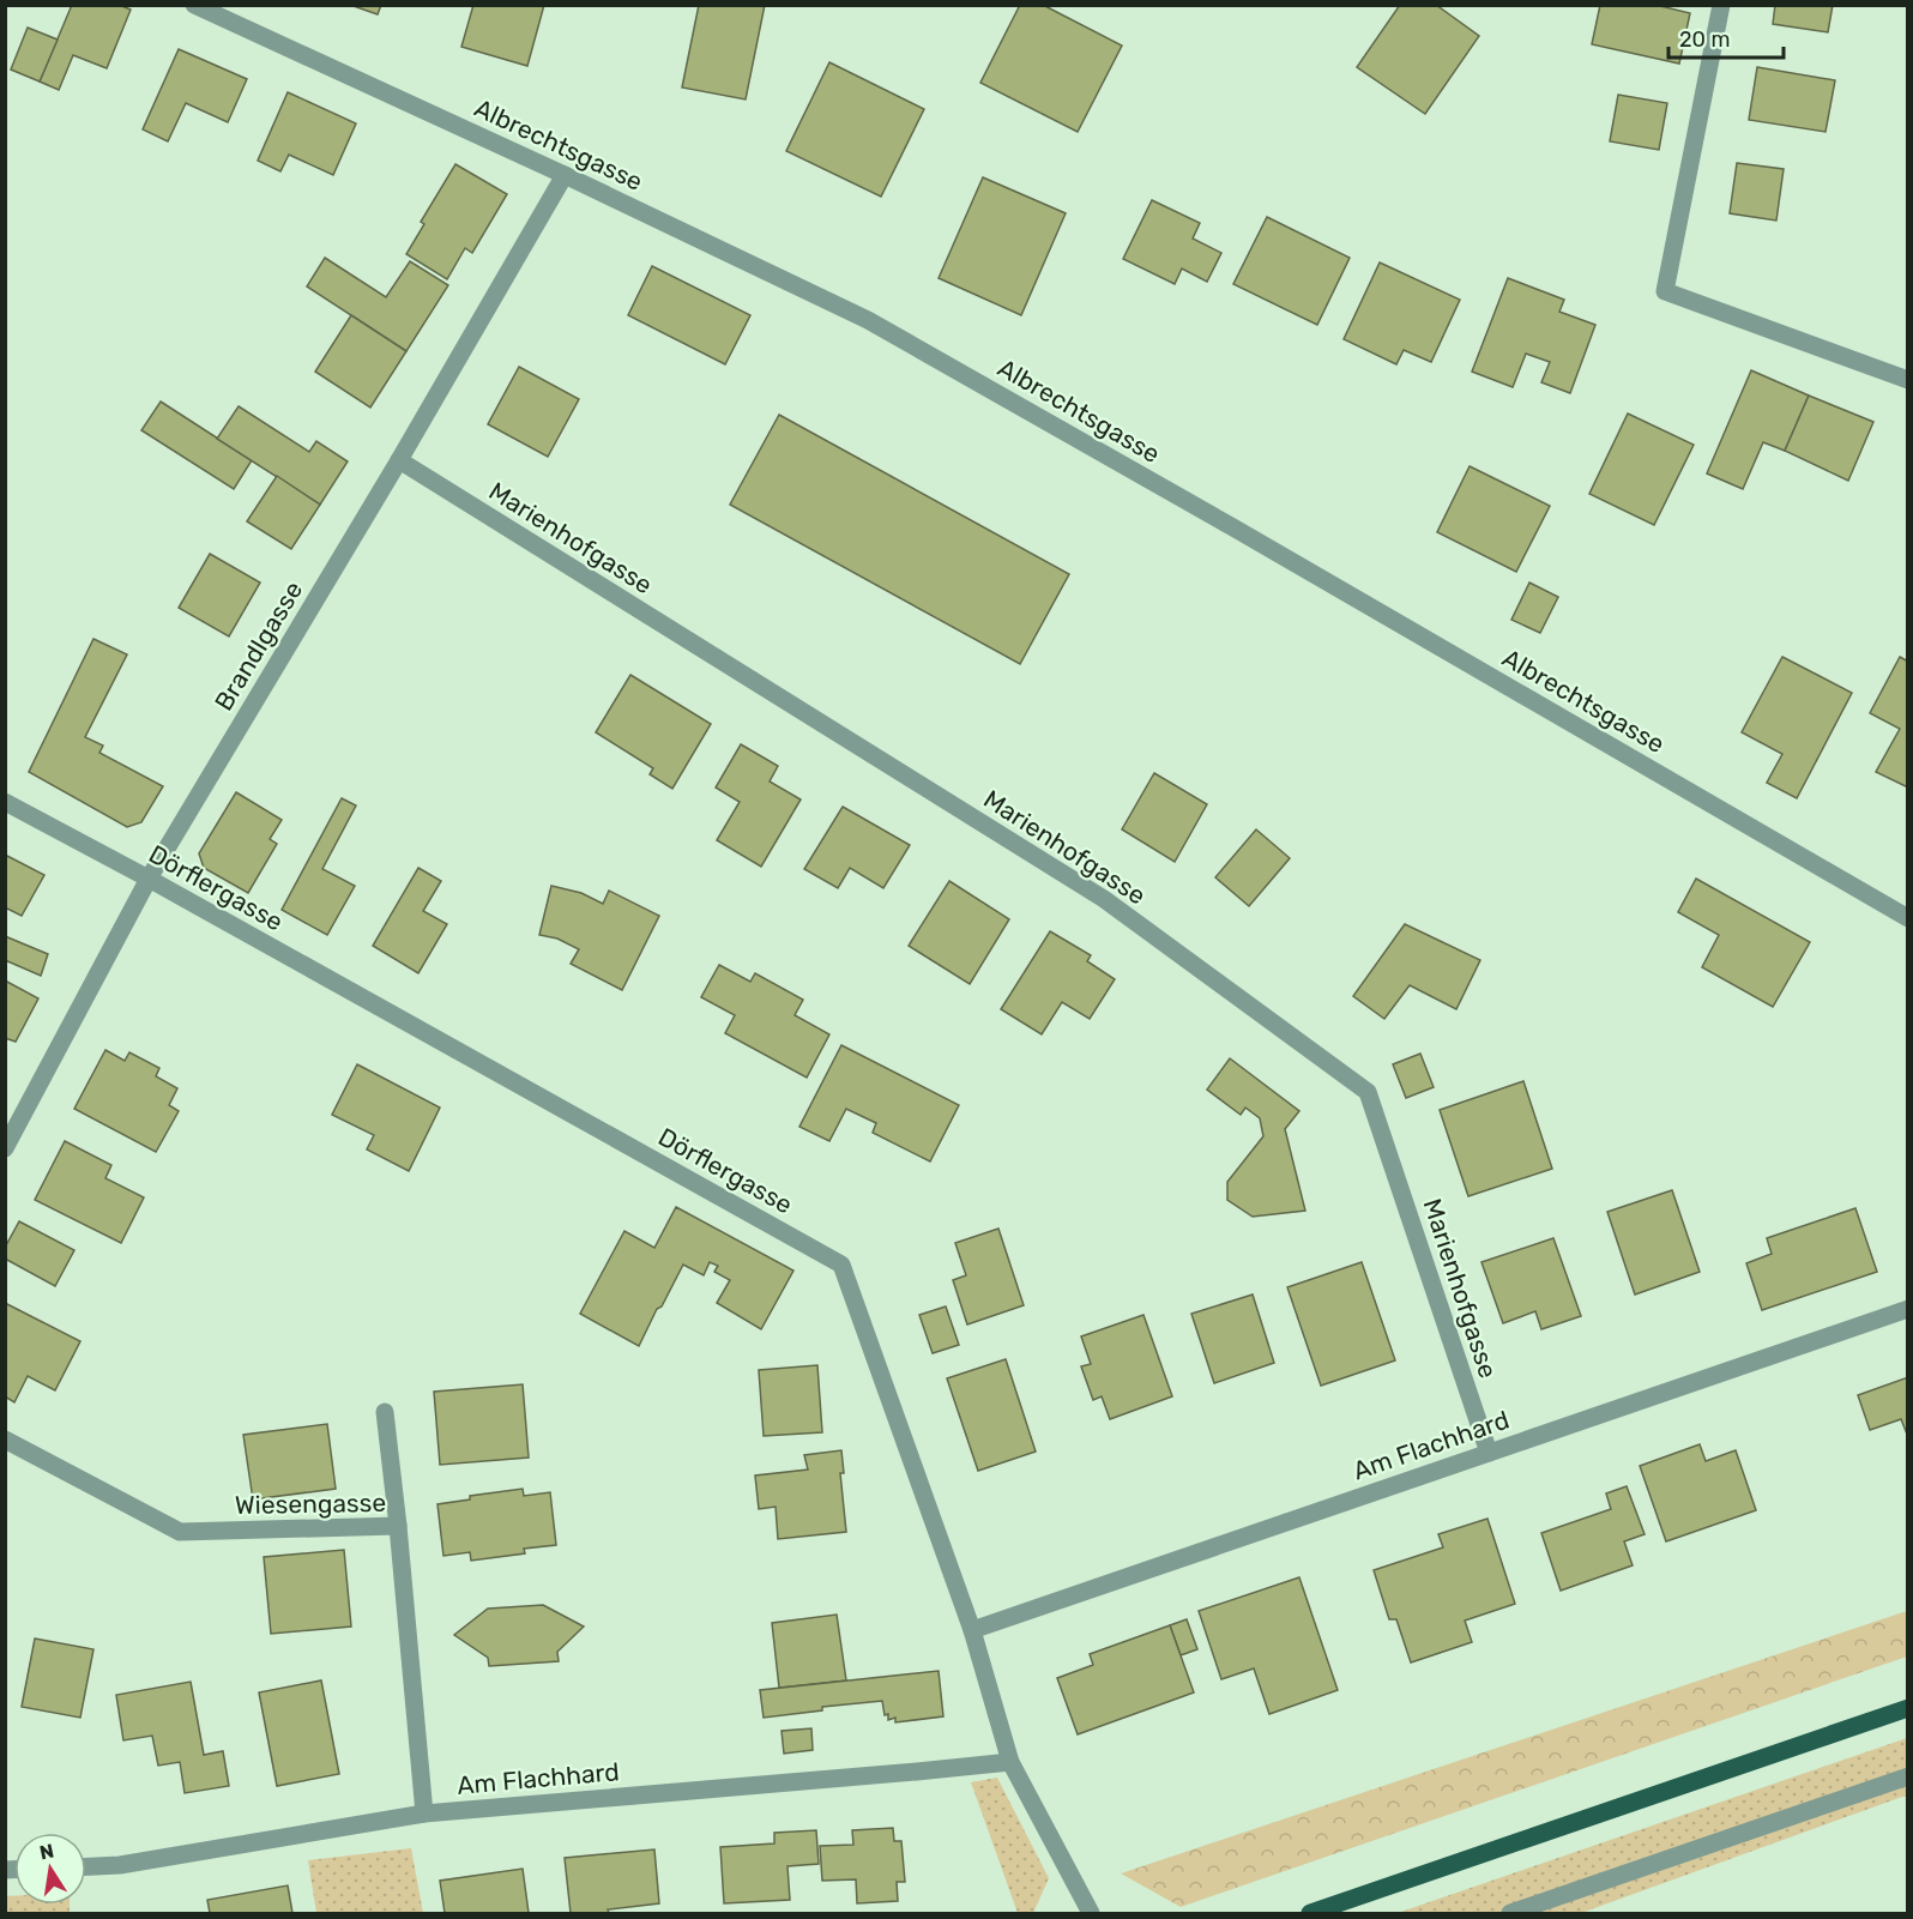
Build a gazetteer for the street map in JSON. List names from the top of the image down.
{
  "streets": {
    "street": [
      "Albrechtsgasse",
      "Marienhofgasse",
      "Brandlgasse",
      "Dörflergasse",
      "Am Flachhard",
      "Wiesengasse"
    ]
  },
  "crossings": [
    ["Albrechtsgasse", "Brandlgasse"],
    ["Marienhofgasse", "Brandlgasse"],
    ["Marienhofgasse", "Am Flachhard"],
    ["Brandlgasse", "Dörflergasse"],
    ["Dörflergasse", "Am Flachhard"],
    ["Am Flachhard", "Wiesengasse"]
  ],
  "scale_bar": "20 m",
  "north": "top"
}
